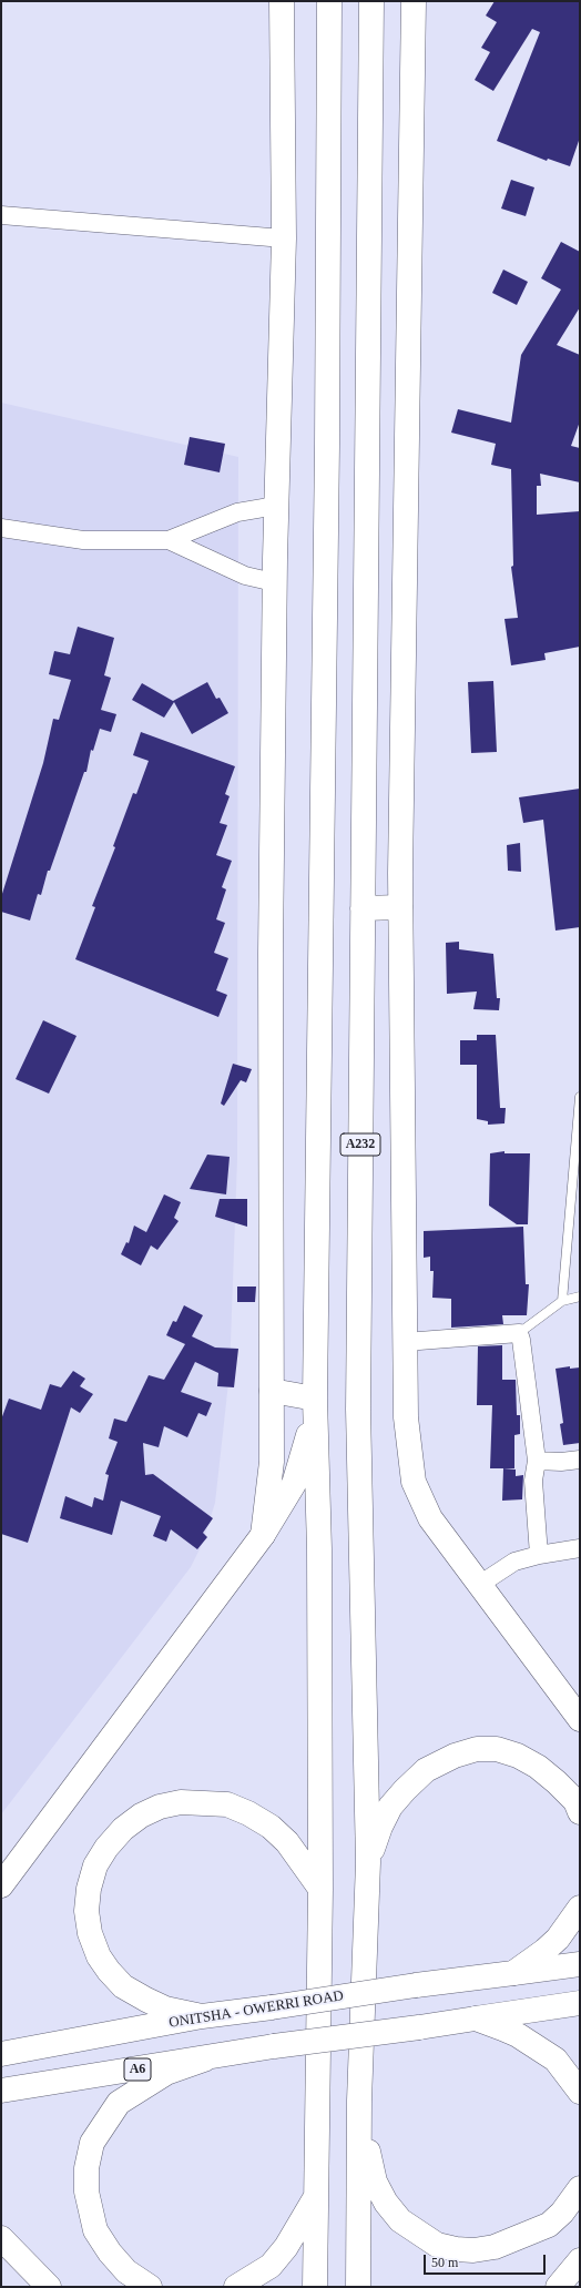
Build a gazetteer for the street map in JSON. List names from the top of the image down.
{
  "streets": {
    "main road": ["A232", "ONITSHA - OWERRI ROAD", "A6"]
  },
  "scale_bar": "50 m"
}
